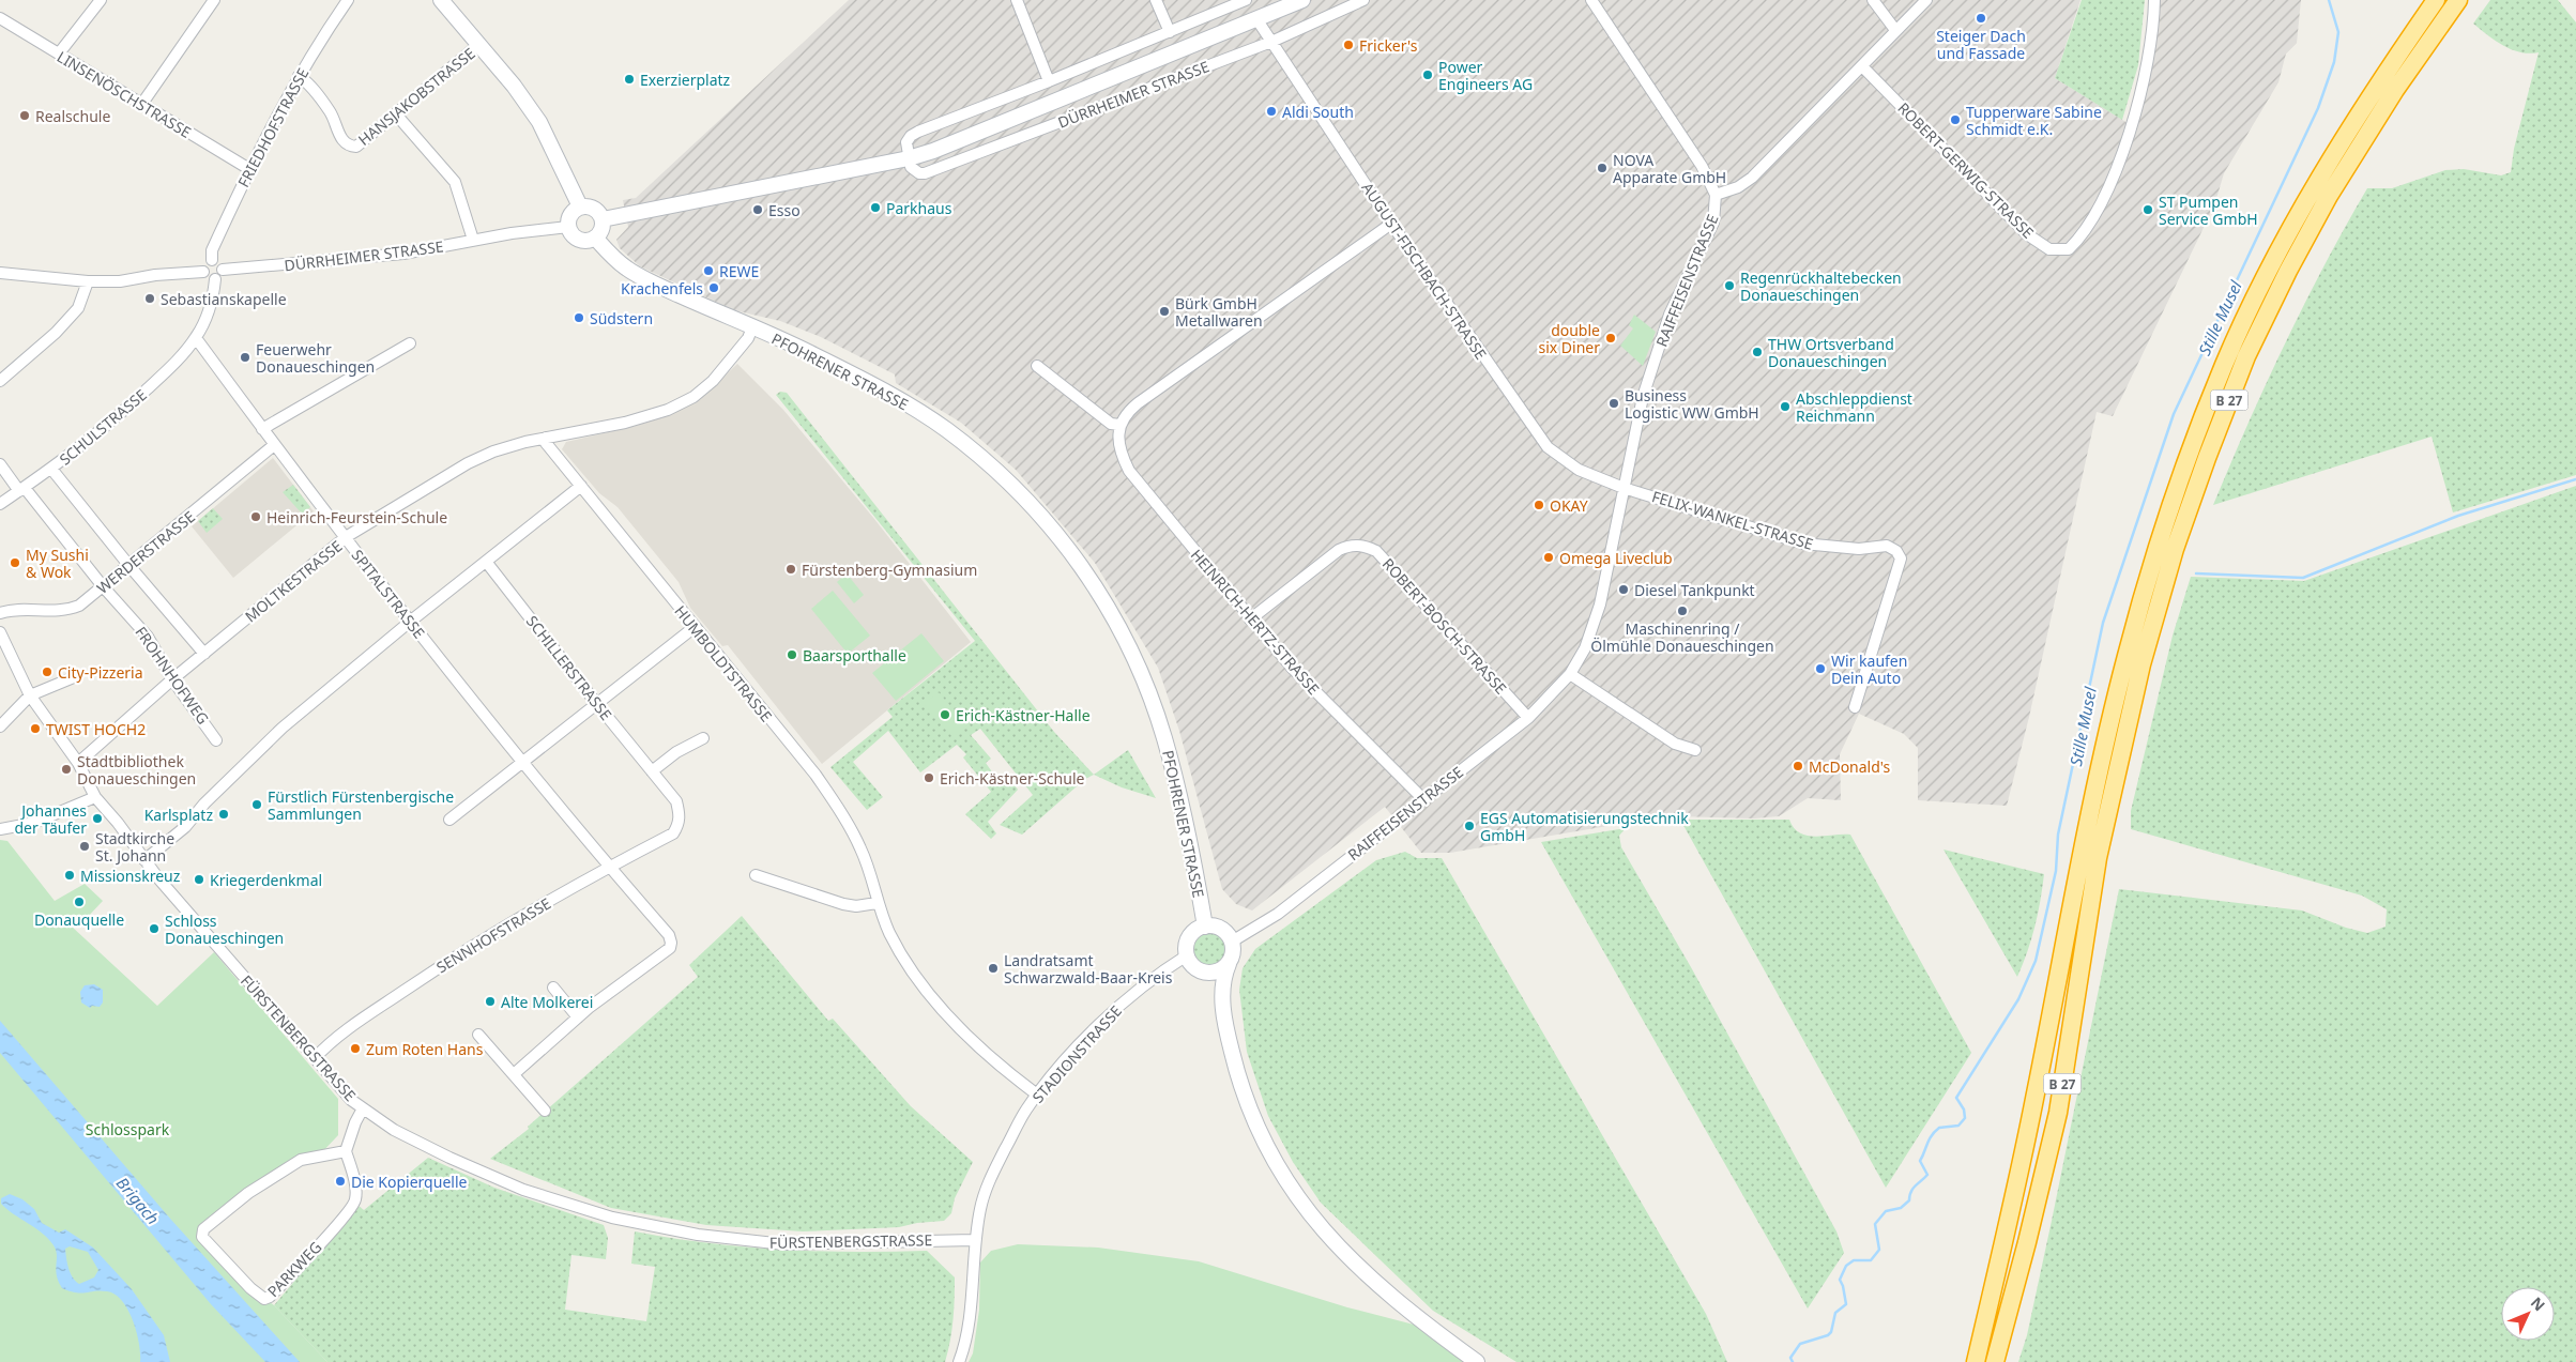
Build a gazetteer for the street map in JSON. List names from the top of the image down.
{
  "streets": {
    "highway": ["B 27"],
    "main road": ["DÜRRHEIMER STRASSE", "PFOHRENER STRASSE"],
    "street": [
      "LINSENÖSCHSTRASSE",
      "HANSJAKOBSTRASSE",
      "FRIEDHOFSTRASSE",
      "ROBERT-GERWIG-STRASSE",
      "AUGUST-FISCHBACH-STRASSE",
      "RAIFFEISENSTRASSE",
      "SCHULSTRASSE",
      "FELIX-WANKEL-STRASSE",
      "WERDERSTRASSE",
      "MOLTKESTRASSE",
      "SPITALSTRASSE",
      "HEINRICH-HERTZ-STRASSE",
      "ROBERT-BOSCH-STRASSE",
      "HUMBOLDTSTRASSE",
      "SCHILLERSTRASSE",
      "FROHNHOFWEG",
      "SENNHOFSTRASSE",
      "FÜRSTENBERGSTRASSE",
      "STADIONSTRASSE",
      "PARKWEG"
    ]
  },
  "crossings": [
    ["LINSENÖSCHSTRASSE", "FRIEDHOFSTRASSE"],
    ["DÜRRHEIMER STRASSE", "FRIEDHOFSTRASSE"],
    ["DÜRRHEIMER STRASSE", "AUGUST-FISCHBACH-STRASSE"],
    ["DÜRRHEIMER STRASSE", "PFOHRENER STRASSE"],
    ["HANSJAKOBSTRASSE", "FRIEDHOFSTRASSE"],
    ["ROBERT-GERWIG-STRASSE", "RAIFFEISENSTRASSE"],
    ["AUGUST-FISCHBACH-STRASSE", "RAIFFEISENSTRASSE"],
    ["AUGUST-FISCHBACH-STRASSE", "FELIX-WANKEL-STRASSE"],
    ["RAIFFEISENSTRASSE", "PFOHRENER STRASSE"],
    ["RAIFFEISENSTRASSE", "FELIX-WANKEL-STRASSE"],
    ["RAIFFEISENSTRASSE", "HEINRICH-HERTZ-STRASSE"],
    ["RAIFFEISENSTRASSE", "ROBERT-BOSCH-STRASSE"],
    ["RAIFFEISENSTRASSE", "STADIONSTRASSE"],
    ["PFOHRENER STRASSE", "MOLTKESTRASSE"],
    ["PFOHRENER STRASSE", "STADIONSTRASSE"],
    ["SCHULSTRASSE", "SPITALSTRASSE"],
    ["SCHULSTRASSE", "FROHNHOFWEG"],
    ["WERDERSTRASSE", "SPITALSTRASSE"],
    ["WERDERSTRASSE", "FROHNHOFWEG"],
    ["MOLTKESTRASSE", "SPITALSTRASSE"],
    ["MOLTKESTRASSE", "HUMBOLDTSTRASSE"],
    ["MOLTKESTRASSE", "FROHNHOFWEG"],
    ["MOLTKESTRASSE", "FÜRSTENBERGSTRASSE"],
    ["SPITALSTRASSE", "SENNHOFSTRASSE"],
    ["HEINRICH-HERTZ-STRASSE", "ROBERT-BOSCH-STRASSE"],
    ["HUMBOLDTSTRASSE", "STADIONSTRASSE"],
    ["SCHILLERSTRASSE", "SENNHOFSTRASSE"],
    ["SENNHOFSTRASSE", "FÜRSTENBERGSTRASSE"],
    ["FÜRSTENBERGSTRASSE", "STADIONSTRASSE"]
  ],
  "water": ["Stille Musel", "Brigach"],
  "parks": ["Schlosspark"],
  "places": [
    "Steiger Dach und Fassade",
    "Fricker's",
    "Power Engineers AG",
    "Exerzierplatz",
    "Aldi South",
    "Realschule",
    "Tupperware Sabine Schmidt e.K.",
    "NOVA Apparate GmbH",
    "Parkhaus",
    "Esso",
    "ST Pumpen Service GmbH",
    "REWE",
    "Regenrückhaltebecken Donaueschingen",
    "Krachenfels",
    "Sebastianskapelle",
    "Bürk GmbH Metallwaren",
    "Südstern",
    "double six Diner",
    "THW Ortsverband Donaueschingen",
    "Feuerwehr Donaueschingen",
    "Business Logistic WW GmbH",
    "Abschleppdienst Reichmann",
    "OKAY",
    "Heinrich-Feurstein-Schule",
    "Omega Liveclub",
    "My Sushi & Wok",
    "Fürstenberg-Gymnasium",
    "Diesel Tankpunkt",
    "Maschinenring / Ölmühle Donaueschingen",
    "Baarsporthalle",
    "Wir kaufen Dein Auto",
    "City-Pizzeria",
    "Erich-Kästner-Halle",
    "TWIST HOCH2",
    "McDonald's",
    "Stadtbibliothek Donaueschingen",
    "Erich-Kästner-Schule",
    "Fürstlich Fürstenbergische Sammlungen",
    "Karlsplatz",
    "Johannes der Täufer",
    "EGS Automatisierungstechnik GmbH",
    "Stadtkirche St. Johann",
    "Missionskreuz",
    "Kriegerdenkmal",
    "Donauquelle",
    "Schloss Donaueschingen",
    "Landratsamt Schwarzwald-Baar-Kreis",
    "Alte Molkerei",
    "Zum Roten Hans",
    "Die Kopierquelle"
  ],
  "north": "top right"
}
